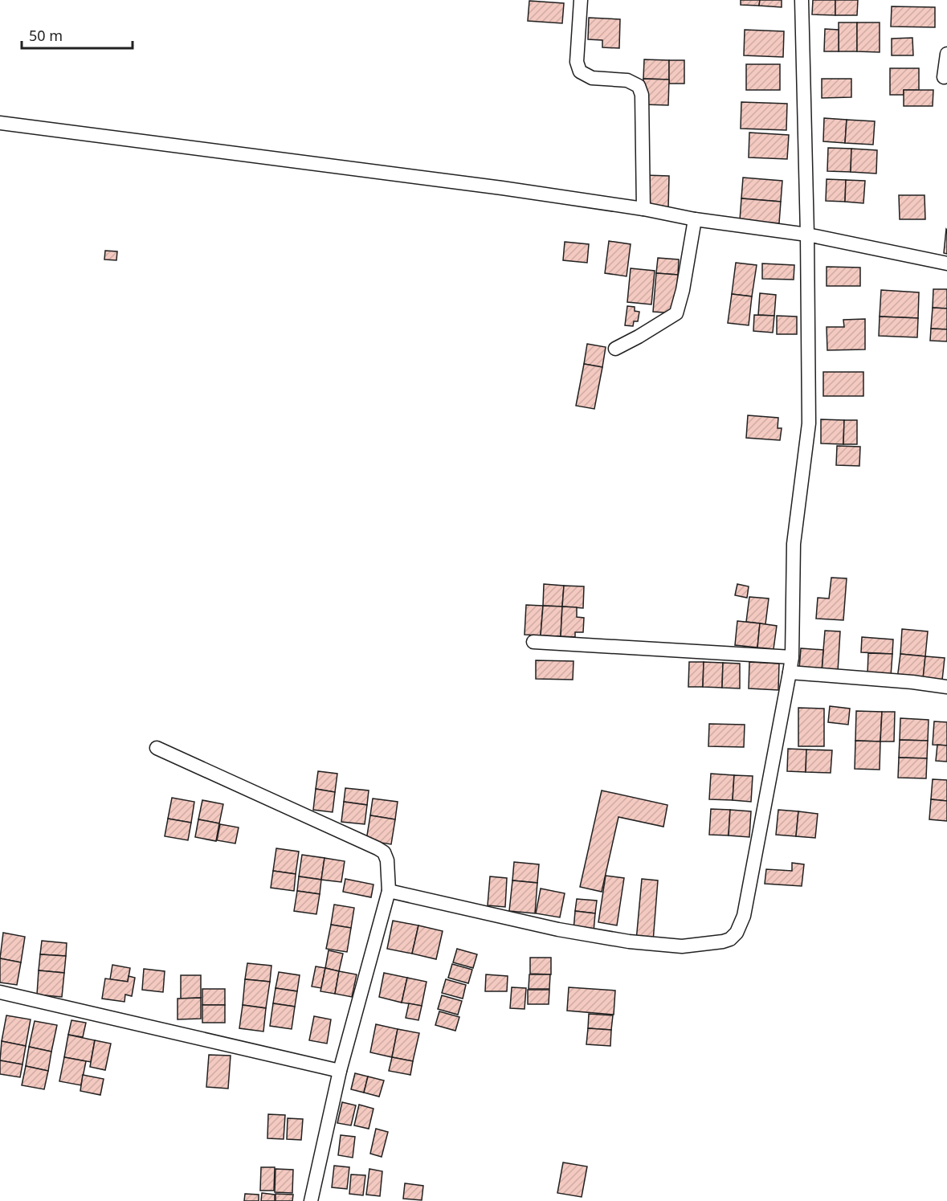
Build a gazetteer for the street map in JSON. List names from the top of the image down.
{
  "scale_bar": "50 m"
}
